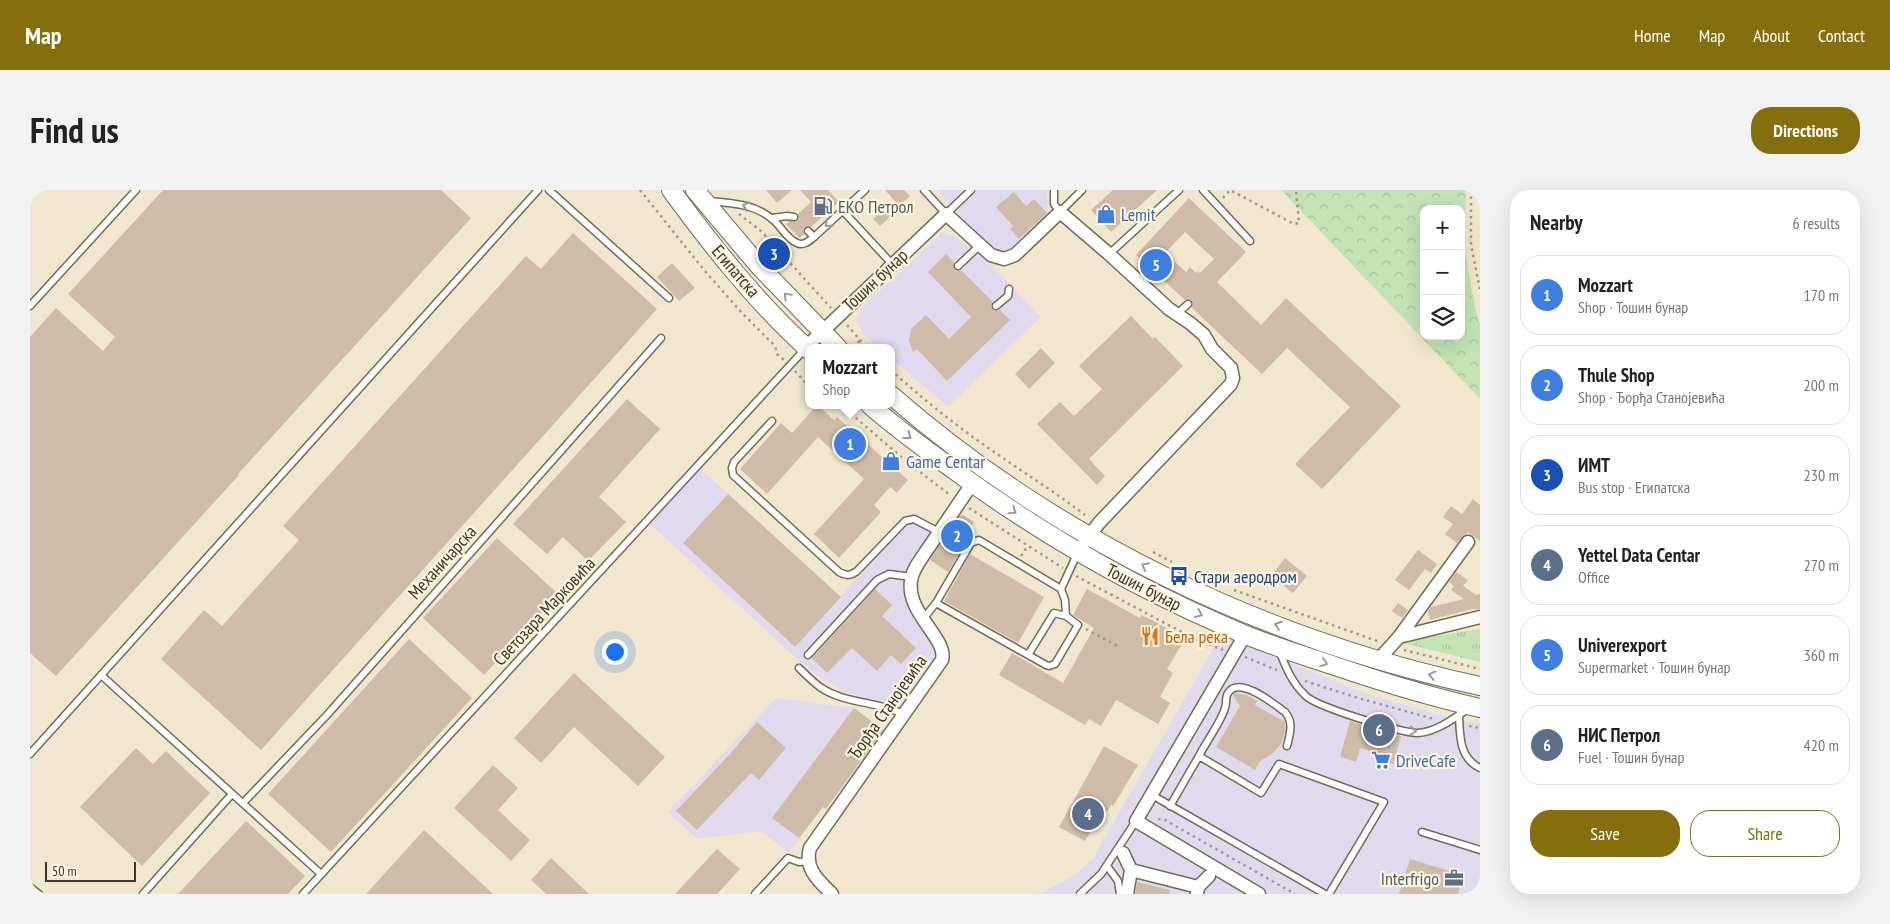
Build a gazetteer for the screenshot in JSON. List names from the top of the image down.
{
  "streets": {
    "main road": ["Египатска", "Тошин бунар"],
    "street": ["Ђорђа Станојевића"],
    "lane": ["Механичарска", "Светозара Марковића"]
  },
  "crossings": [
    ["Египатска", "Тошин бунар"]
  ],
  "places": {
    "fuel station": ["ЕКО Петрол"],
    "shop": ["Lemit", "Game Centar"],
    "bus stop": ["Стари аеродром"],
    "restaurant": ["Бела река"],
    "supermarket": ["DriveCafe"],
    "office": ["Interfrigo"]
  },
  "scale_bar": "50 m",
  "page": {
    "header": "Map",
    "nav": [
      "Home",
      "Map",
      "About",
      "Contact"
    ],
    "title": "Find us",
    "buttons": [
      "Directions",
      ["Save", "Share"]
    ],
    "heading": ["Nearby", "6 results"],
    "map_buttons": ["+", "−"],
    "pins": [
      "3",
      "5",
      "1",
      "2",
      "6",
      "4"
    ],
    "list": [
      {
        "mark": "1",
        "name": "Mozzart",
        "note": "Shop · Тошин бунар",
        "value": "170 m"
      },
      {
        "mark": "2",
        "name": "Thule Shop",
        "note": "Shop · Ђорђа Станојевића",
        "value": "200 m"
      },
      {
        "mark": "3",
        "name": "ИМТ",
        "note": "Bus stop · Египатска",
        "value": "230 m"
      },
      {
        "mark": "4",
        "name": "Yettel Data Centar",
        "note": "Office",
        "value": "270 m"
      },
      {
        "mark": "5",
        "name": "Univerexport",
        "note": "Supermarket · Тошин бунар",
        "value": "360 m"
      },
      {
        "mark": "6",
        "name": "НИС Петрол",
        "note": "Fuel · Тошин бунар",
        "value": "420 m"
      }
    ],
    "popup": ["Mozzart", "Shop"],
    "scale": "50 m"
  }
}
